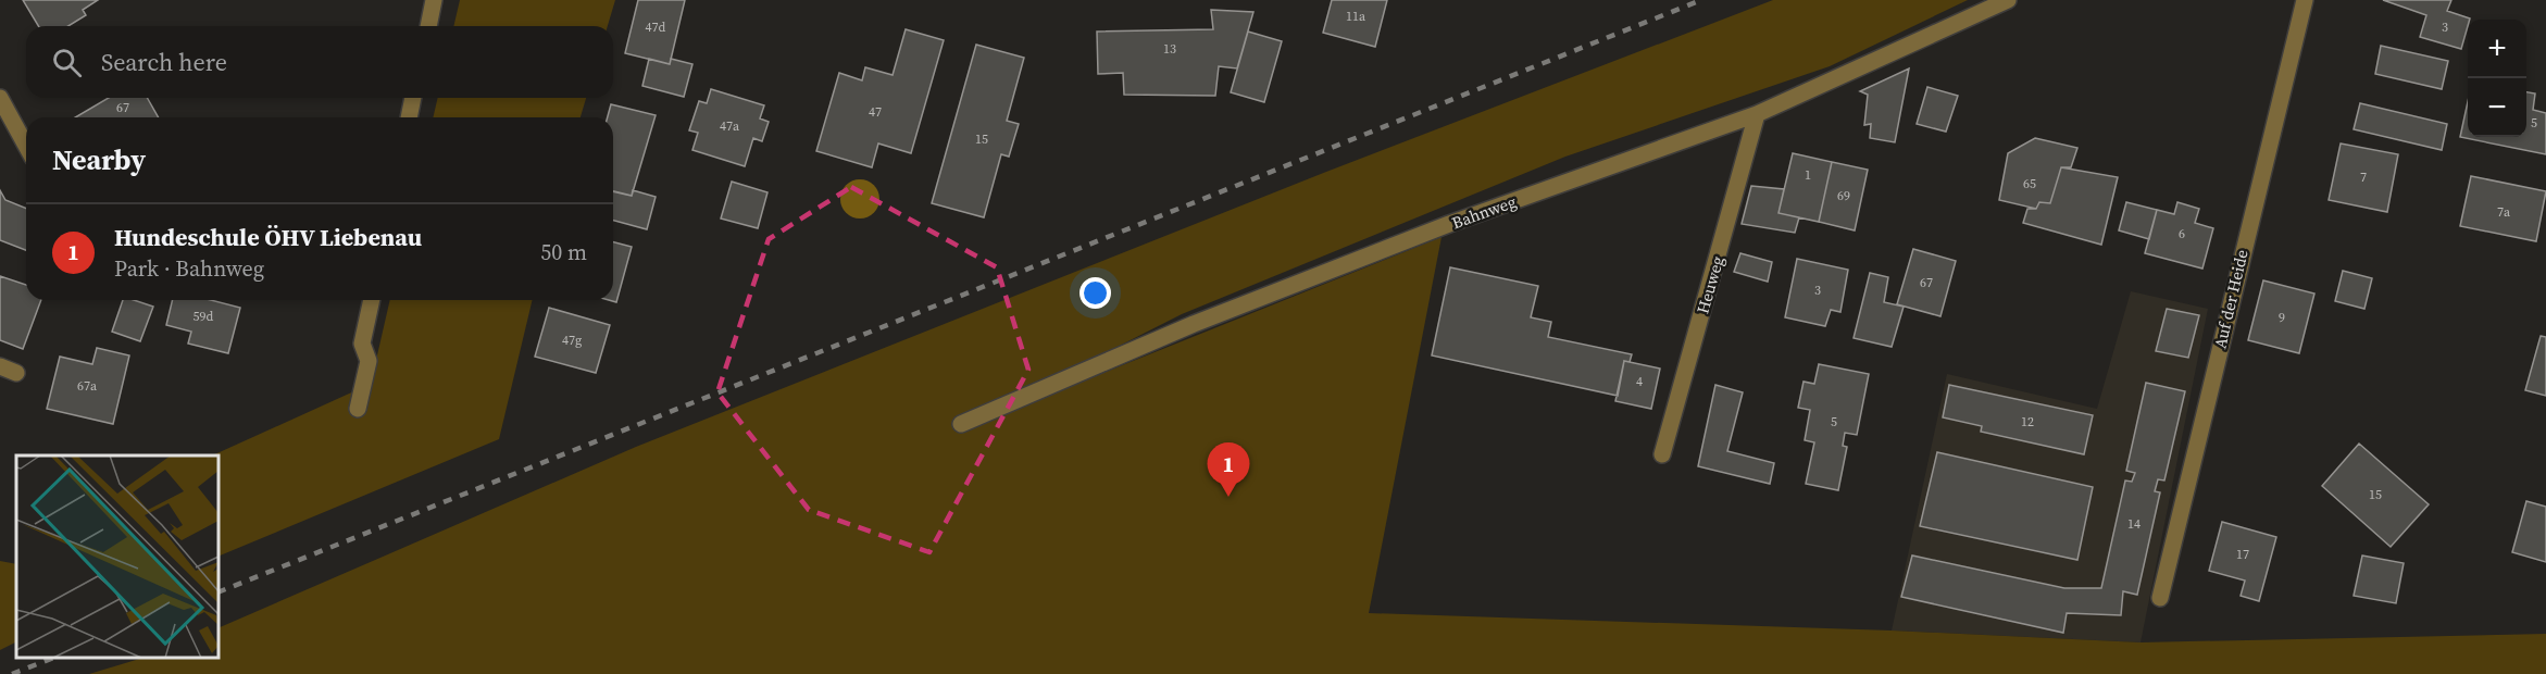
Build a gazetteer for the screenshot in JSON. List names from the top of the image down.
{
  "streets": {
    "street": ["Bahnweg", "Heuweg", "Auf der Heide"]
  },
  "crossings": [
    ["Bahnweg", "Heuweg"]
  ],
  "house_numbers": [
    "11a",
    "47d",
    "3",
    "13",
    "67",
    "47",
    "5",
    "47a",
    "15",
    "1",
    "7",
    "65",
    "69",
    "7a",
    "6",
    "67",
    "3",
    "59d",
    "9",
    "47g",
    "4",
    "67a",
    "5",
    "12",
    "15",
    "14",
    "17"
  ],
  "page": {
    "map_buttons": ["+", "−"],
    "search": "Search here",
    "heading": "Nearby",
    "list": [
      {
        "mark": "1",
        "name": "Hundeschule ÖHV Liebenau",
        "note": "Park · Bahnweg",
        "value": "50 m"
      }
    ],
    "pins": "1"
  }
}
